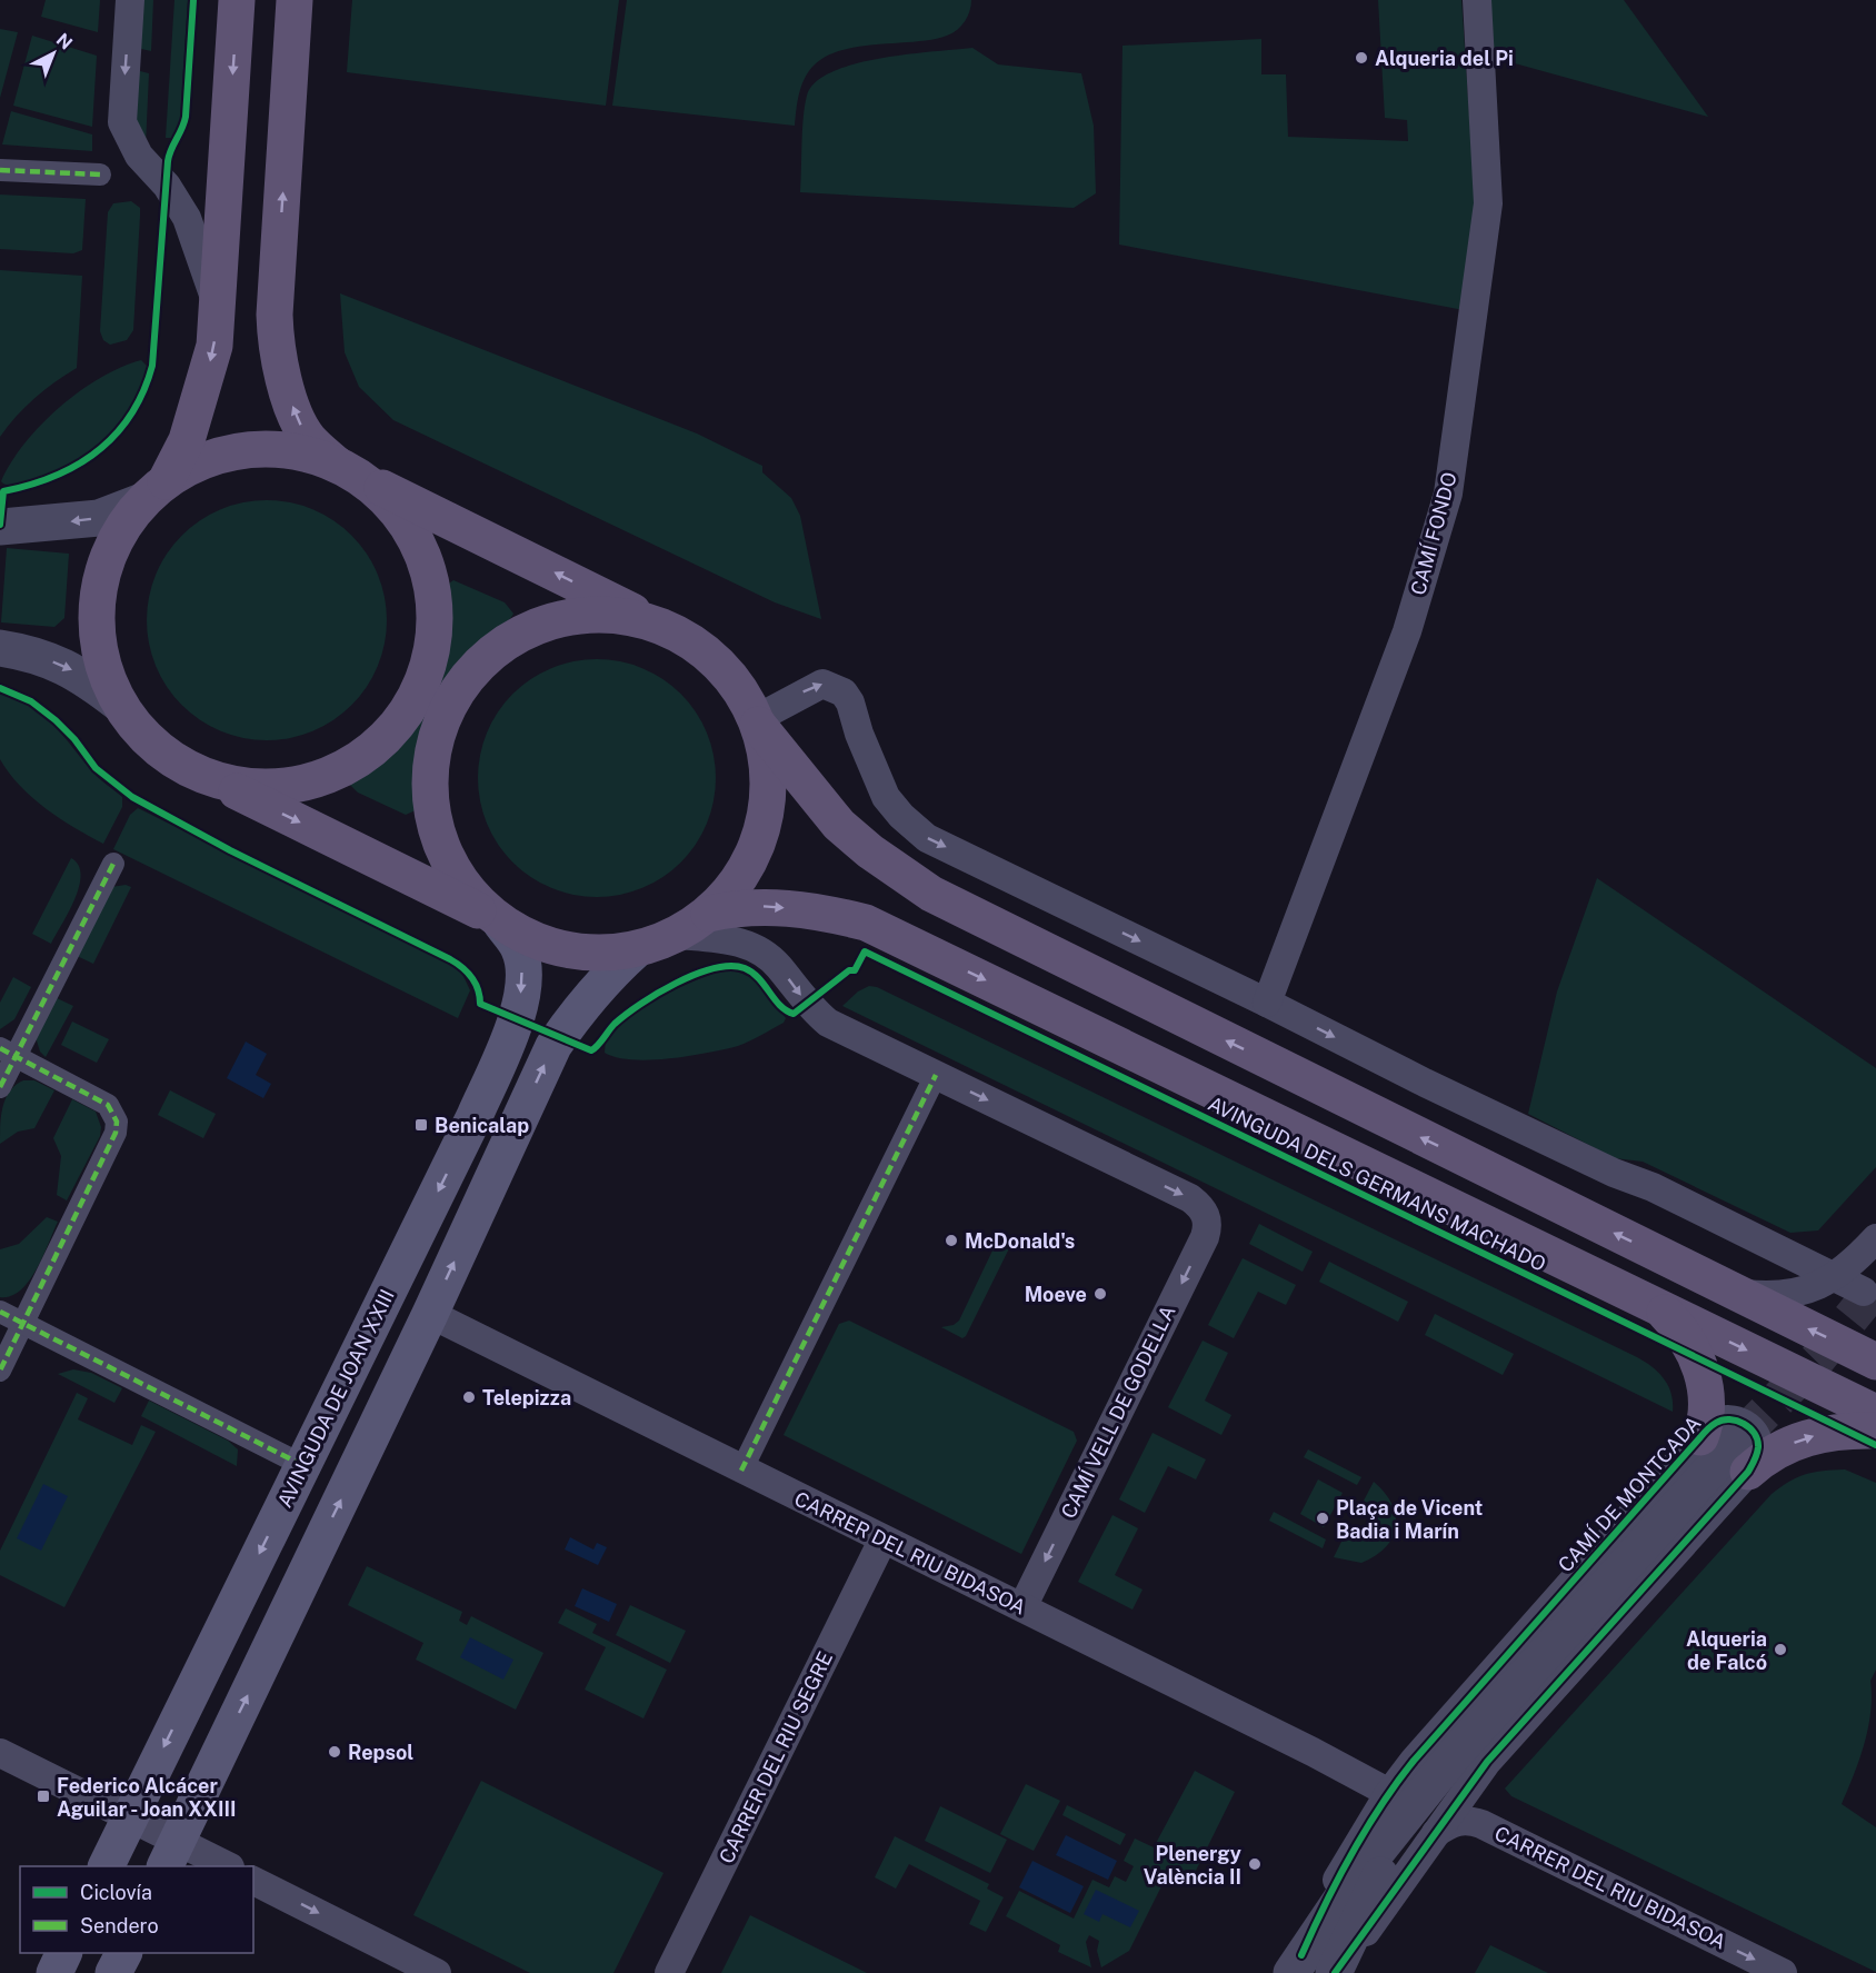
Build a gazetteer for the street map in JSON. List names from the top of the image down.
{
  "streets": {
    "main road": ["AVINGUDA DELS GERMANS MACHADO", "AVINGUDA DE JOAN XXIII"],
    "street": [
      "CAMÍ FONDO",
      "CAMÍ VELL DE GODELLA",
      "CAMÍ DE MONTCADA",
      "CARRER DEL RIU BIDASOA",
      "CARRER DEL RIU SEGRE"
    ]
  },
  "crossings": [
    ["CAMÍ VELL DE GODELLA", "CARRER DEL RIU BIDASOA"],
    ["CAMÍ DE MONTCADA", "CARRER DEL RIU BIDASOA"],
    ["CARRER DEL RIU BIDASOA", "CARRER DEL RIU SEGRE"]
  ],
  "places": {
    "other": [
      "Alqueria del Pi",
      "McDonald's",
      "Moeve",
      "Telepizza",
      "Plaça de Vicent Badia i Marín",
      "Alqueria de Falcó",
      "Repsol",
      "Plenergy València II"
    ],
    "transit": ["Benicalap", "Federico Alcácer Aguilar - Joan XXIII"]
  },
  "legend": ["Ciclovía", "Sendero"],
  "north": "top right"
}
